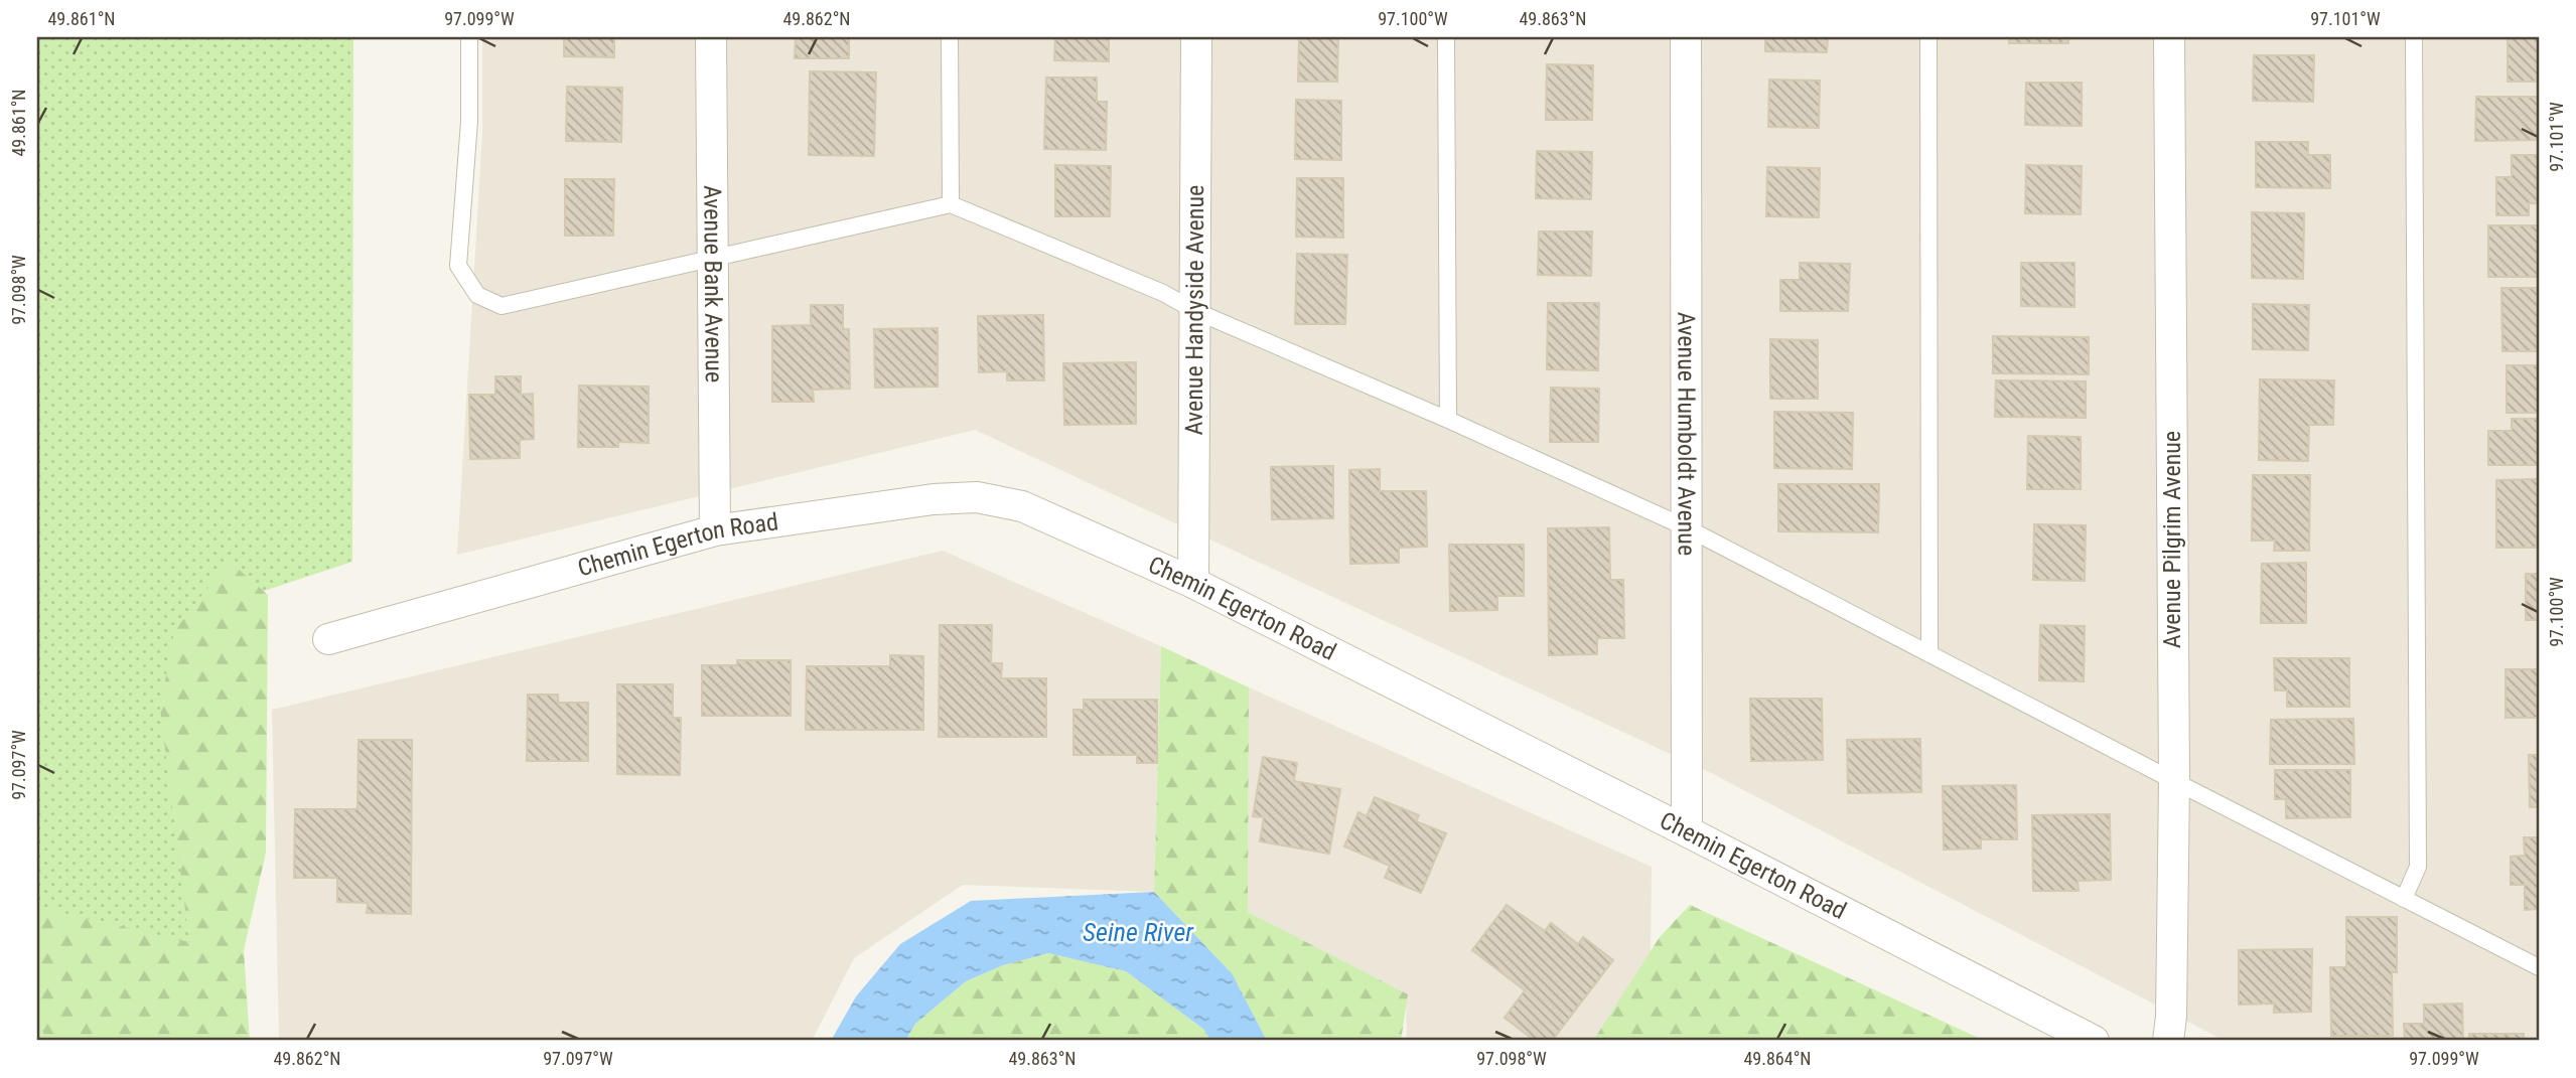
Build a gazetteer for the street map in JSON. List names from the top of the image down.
{
  "streets": {
    "street": [
      "Avenue Bank Avenue",
      "Avenue Handyside Avenue",
      "Avenue Humboldt Avenue",
      "Avenue Pilgrim Avenue",
      "Chemin Egerton Road"
    ]
  },
  "crossings": [
    ["Avenue Bank Avenue", "Chemin Egerton Road"],
    ["Avenue Handyside Avenue", "Chemin Egerton Road"],
    ["Avenue Humboldt Avenue", "Chemin Egerton Road"]
  ],
  "water": ["Seine River"],
  "coordinates": [
    "49.861°N",
    "97.099°W",
    "49.862°N",
    "97.100°W",
    "49.863°N",
    "97.101°W",
    "97.098°W",
    "97.097°W",
    "49.864°N"
  ]
}
